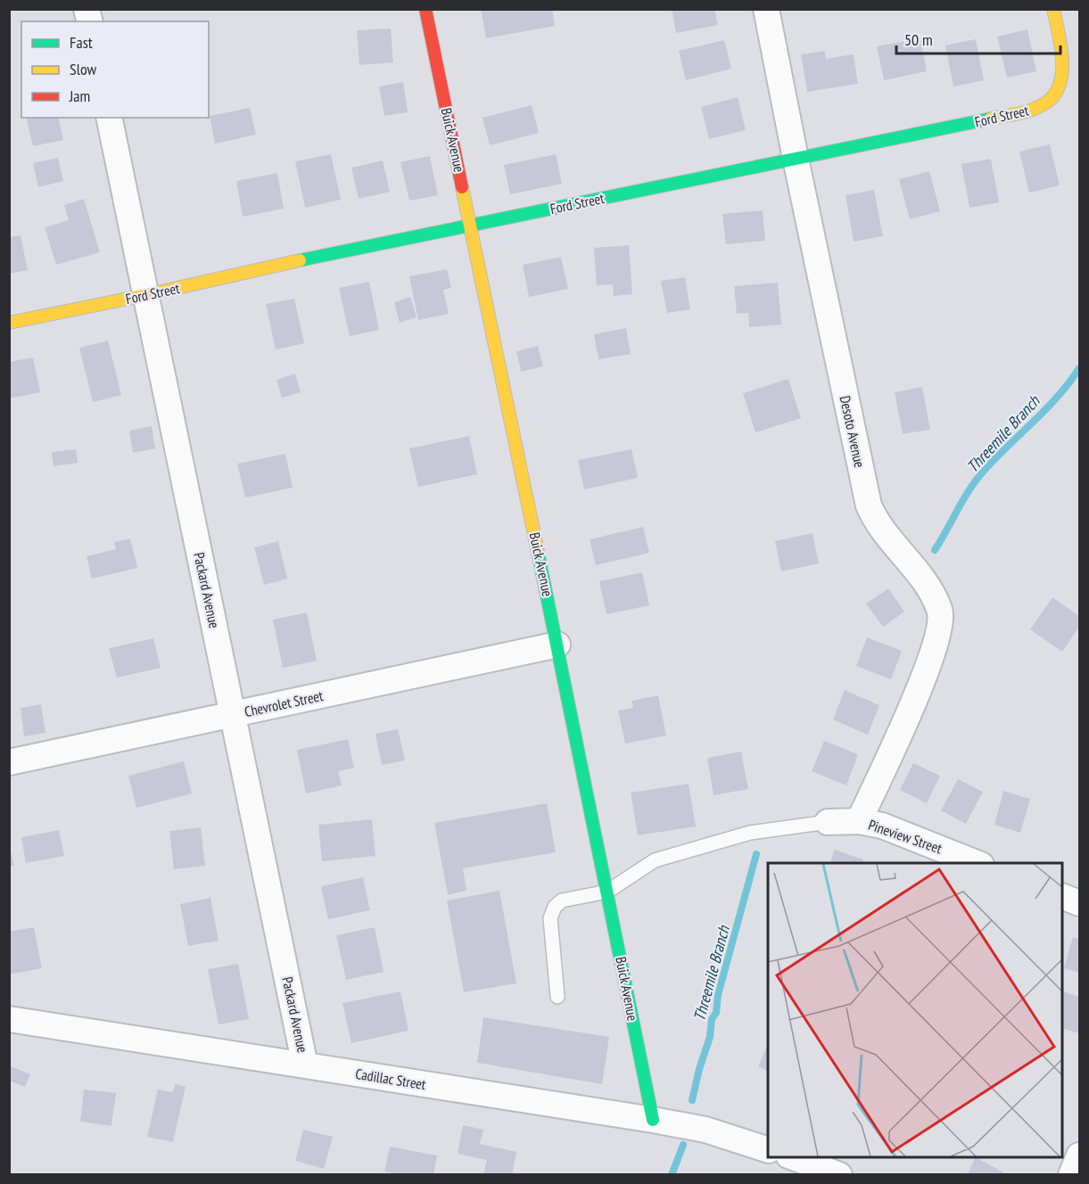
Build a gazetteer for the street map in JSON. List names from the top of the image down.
{
  "streets": {
    "street": [
      "Ford Street",
      "Buick Avenue",
      "Desoto Avenue",
      "Packard Avenue",
      "Chevrolet Street",
      "Pineview Street",
      "Cadillac Street"
    ]
  },
  "crossings": [
    ["Ford Street", "Buick Avenue"],
    ["Ford Street", "Desoto Avenue"],
    ["Ford Street", "Packard Avenue"],
    ["Buick Avenue", "Chevrolet Street"],
    ["Buick Avenue", "Cadillac Street"],
    ["Desoto Avenue", "Pineview Street"],
    ["Packard Avenue", "Chevrolet Street"],
    ["Packard Avenue", "Cadillac Street"]
  ],
  "water": ["Threemile Branch"],
  "legend": ["Fast", "Slow", "Jam"],
  "scale_bar": "50 m"
}
